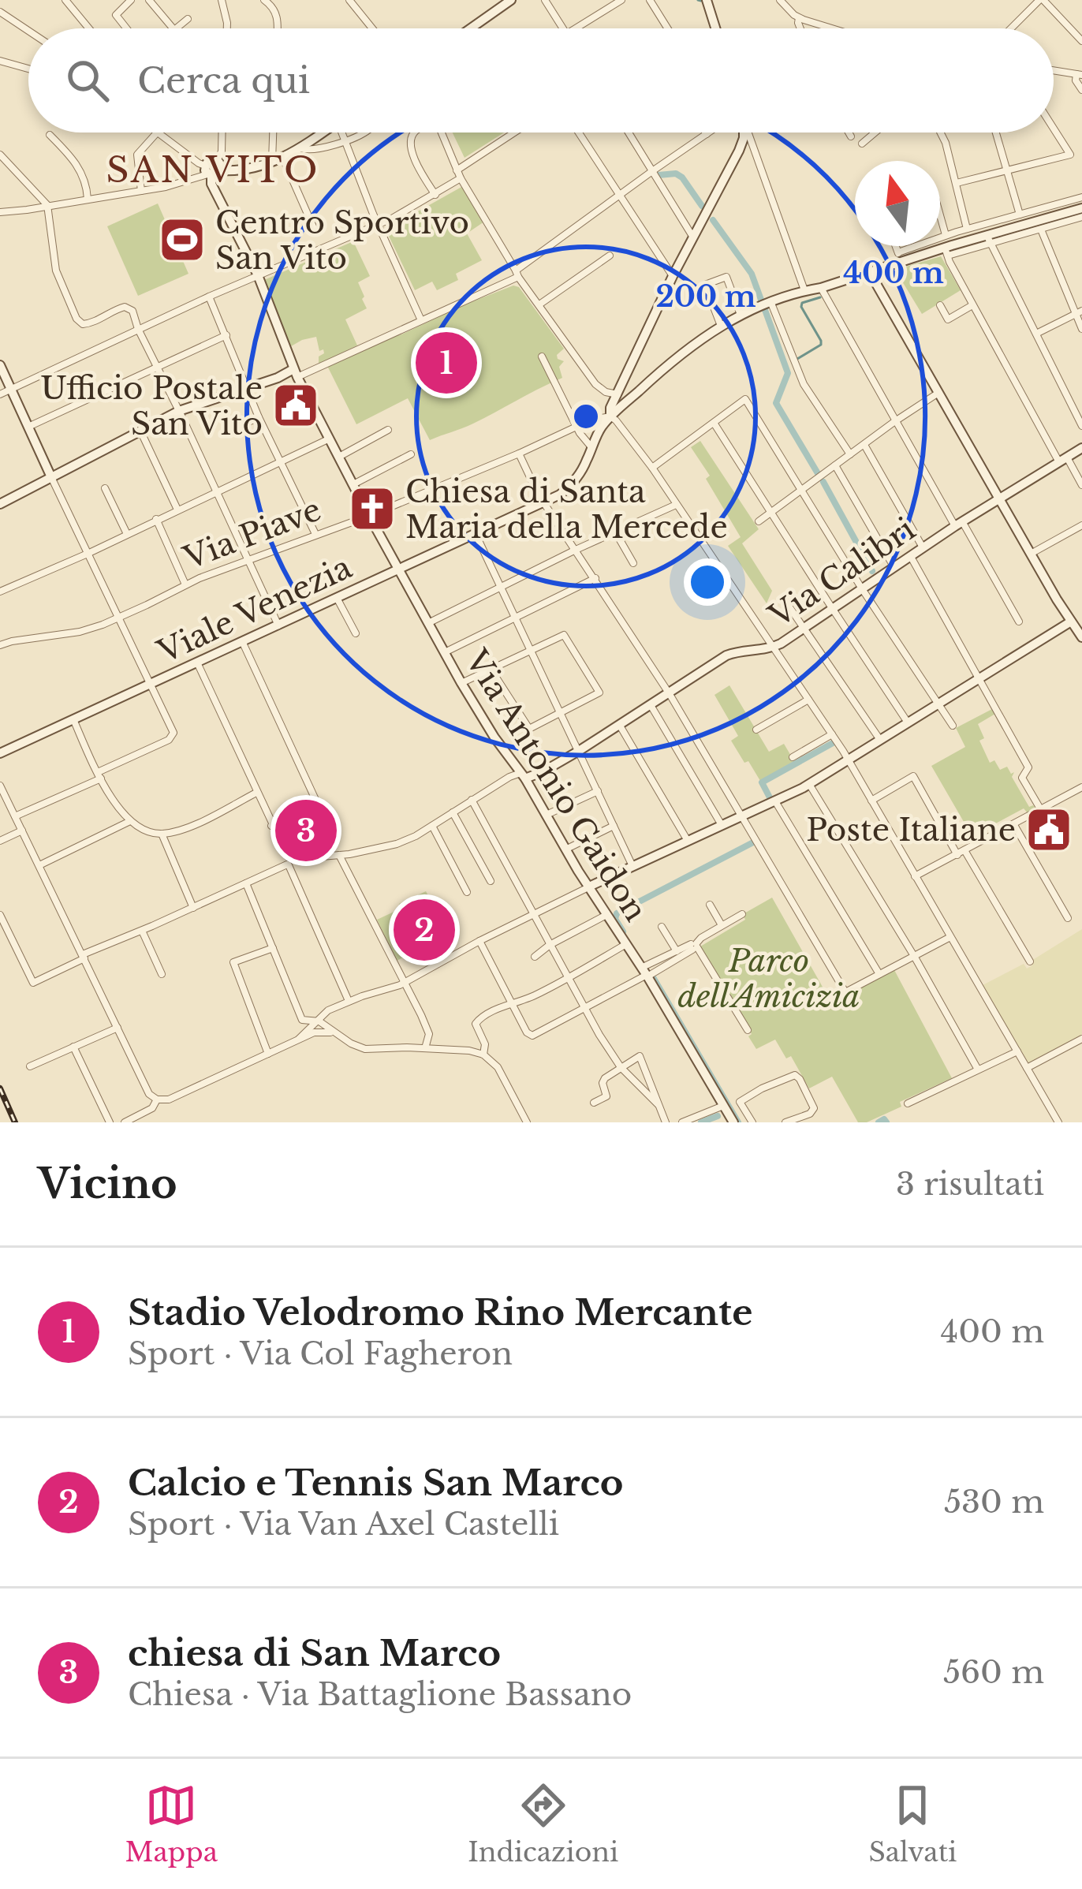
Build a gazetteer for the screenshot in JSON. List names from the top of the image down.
{
  "streets": {
    "street": [
      "Via Piave",
      "Via Calibri",
      "Viale Venezia",
      "Via Antonio Gaidon"
    ]
  },
  "crossings": [
    ["Via Piave", "Viale Venezia"],
    ["Via Piave", "Via Antonio Gaidon"],
    ["Via Calibri", "Via Antonio Gaidon"],
    ["Viale Venezia", "Via Antonio Gaidon"]
  ],
  "districts": ["SAN VITO"],
  "parks": ["Parco dell'Amicizia"],
  "places": {
    "sports": ["Centro Sportivo San Vito"],
    "public building": ["Ufficio Postale San Vito", "Poste Italiane"],
    "church": ["Chiesa di Santa Maria della Mercede"]
  },
  "north": "top",
  "page": {
    "search": "Cerca qui",
    "pins": ["1", "3", "2"],
    "heading": ["Vicino", "3 risultati"],
    "list": [
      {
        "mark": "1",
        "name": "Stadio Velodromo Rino Mercante",
        "note": "Sport · Via Col Fagheron",
        "value": "400 m"
      },
      {
        "mark": "2",
        "name": "Calcio e Tennis San Marco",
        "note": "Sport · Via Van Axel Castelli",
        "value": "530 m"
      },
      {
        "mark": "3",
        "name": "chiesa di San Marco",
        "note": "Chiesa · Via Battaglione Bassano",
        "value": "560 m"
      }
    ],
    "nav": ["Mappa", "Indicazioni", "Salvati"]
  },
  "rings": ["400 m", "200 m"]
}
